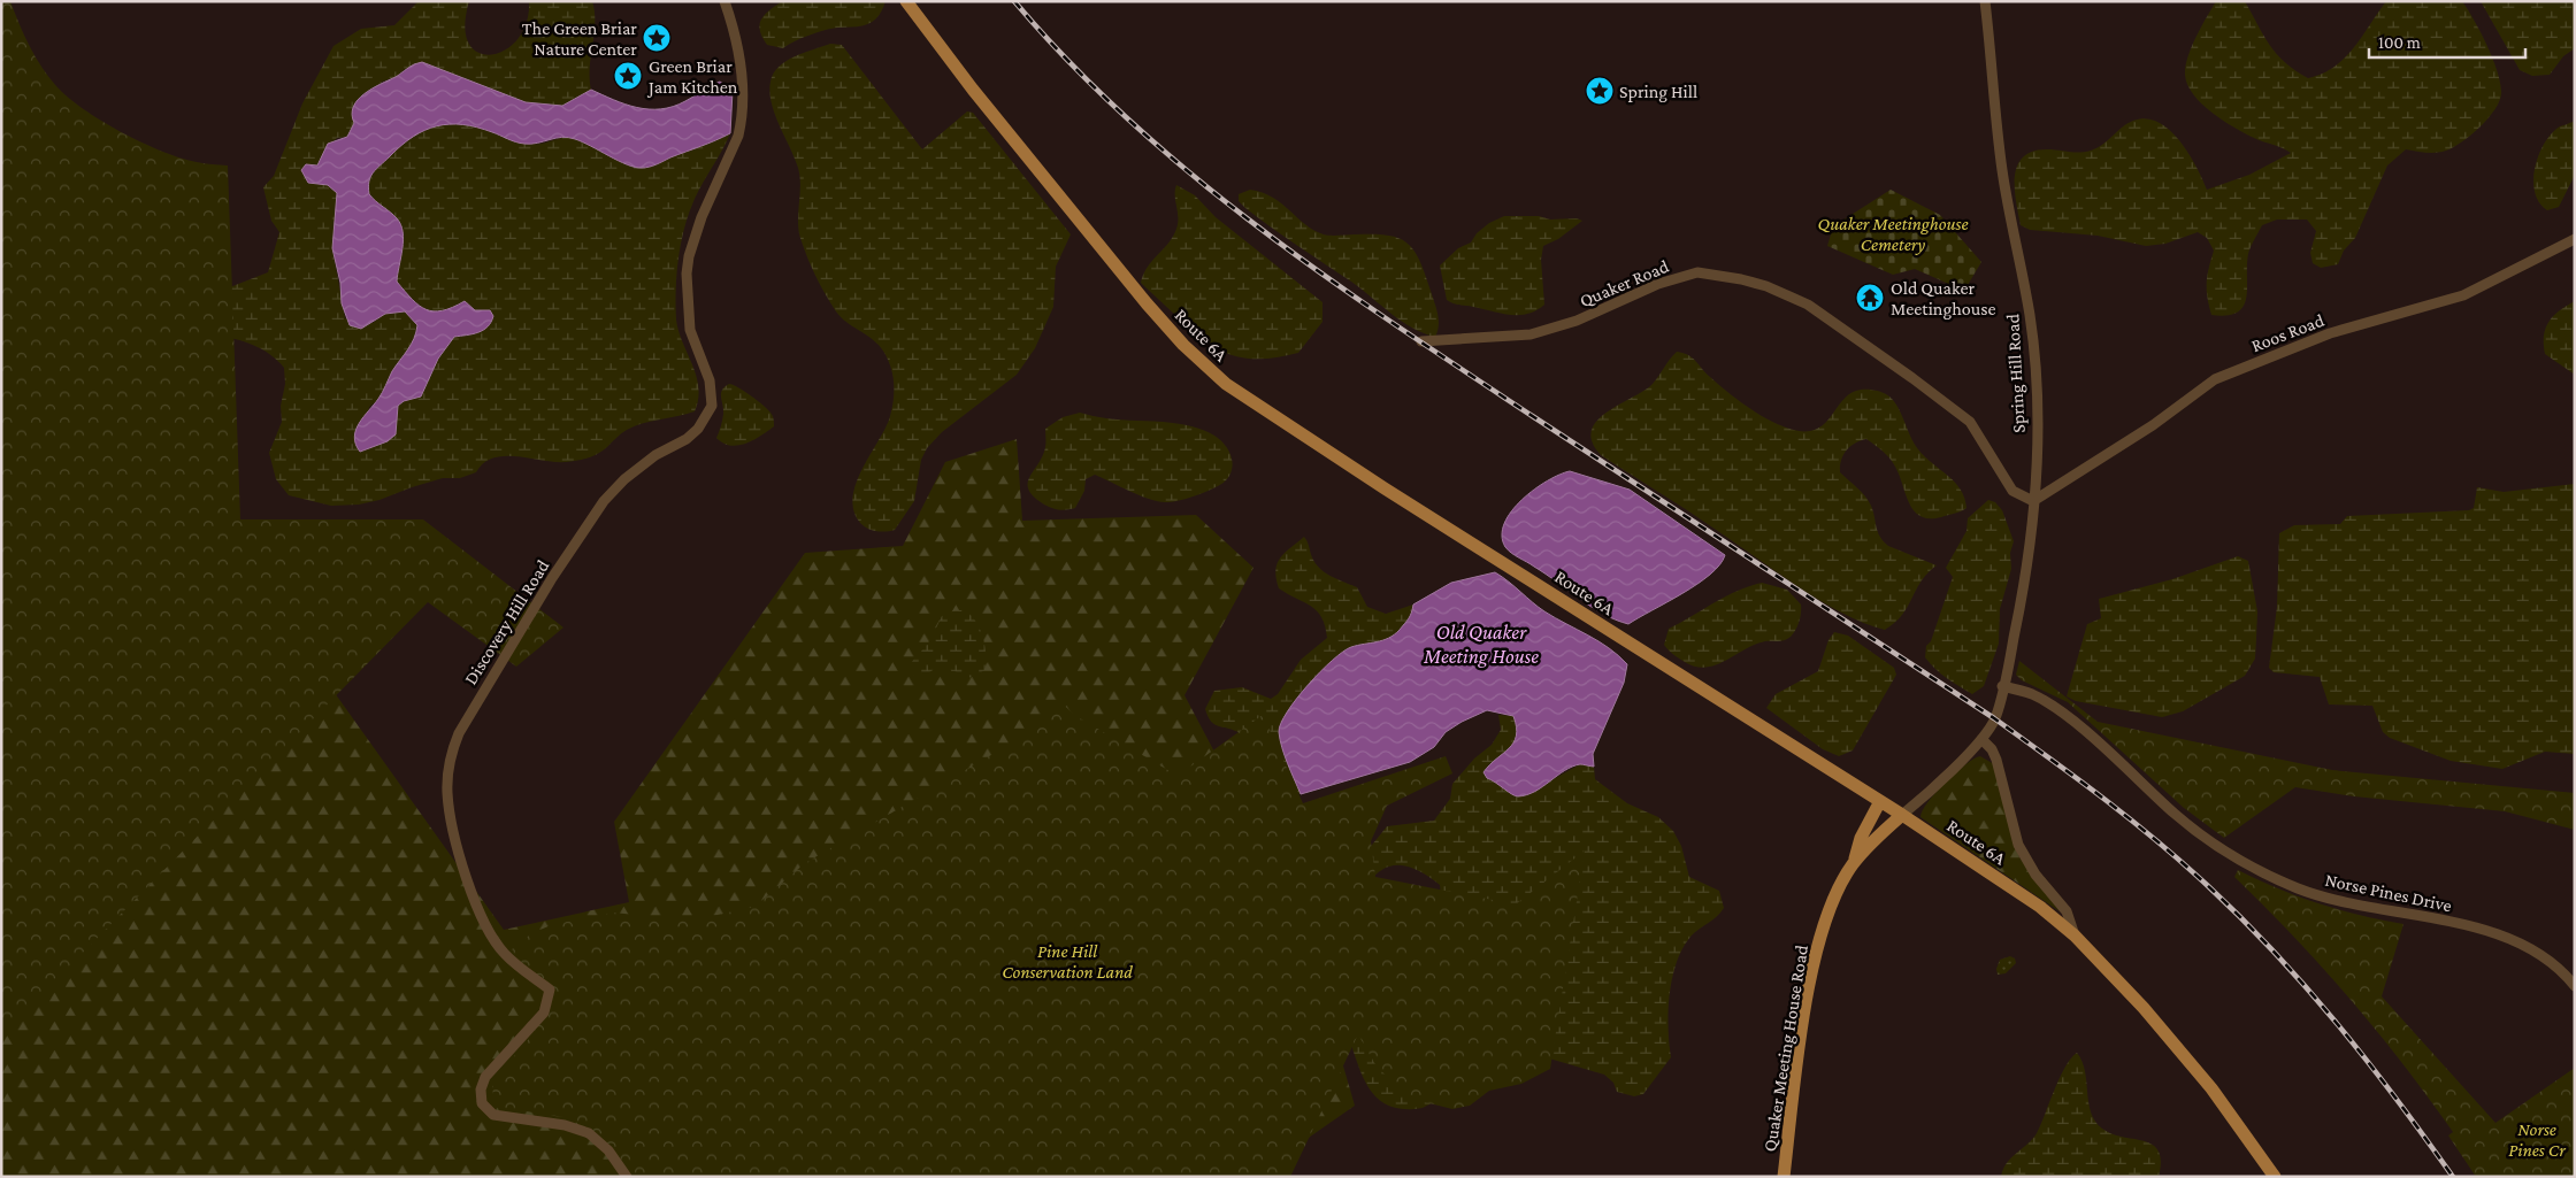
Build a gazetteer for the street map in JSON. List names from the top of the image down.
{
  "streets": {
    "main road": ["Route 6A", "Quaker Meeting House Road"],
    "street": [
      "Quaker Road",
      "Roos Road",
      "Spring Hill Road",
      "Discovery Hill Road",
      "Norse Pines Drive"
    ]
  },
  "crossings": [
    ["Quaker Road", "Roos Road"],
    ["Quaker Road", "Spring Hill Road"],
    ["Roos Road", "Spring Hill Road"],
    ["Route 6A", "Spring Hill Road"],
    ["Route 6A", "Quaker Meeting House Road"],
    ["Spring Hill Road", "Norse Pines Drive"],
    ["Spring Hill Road", "Quaker Meeting House Road"]
  ],
  "water": ["Old Quaker Meeting House"],
  "parks": ["Quaker Meetinghouse Cemetery", "Pine Hill Conservation Land", "Norse Pines Cr"],
  "places": {
    "place": ["The Green Briar Nature Center", "Green Briar Jam Kitchen", "Spring Hill"],
    "temple": ["Old Quaker Meetinghouse"]
  },
  "scale_bar": "100 m"
}
